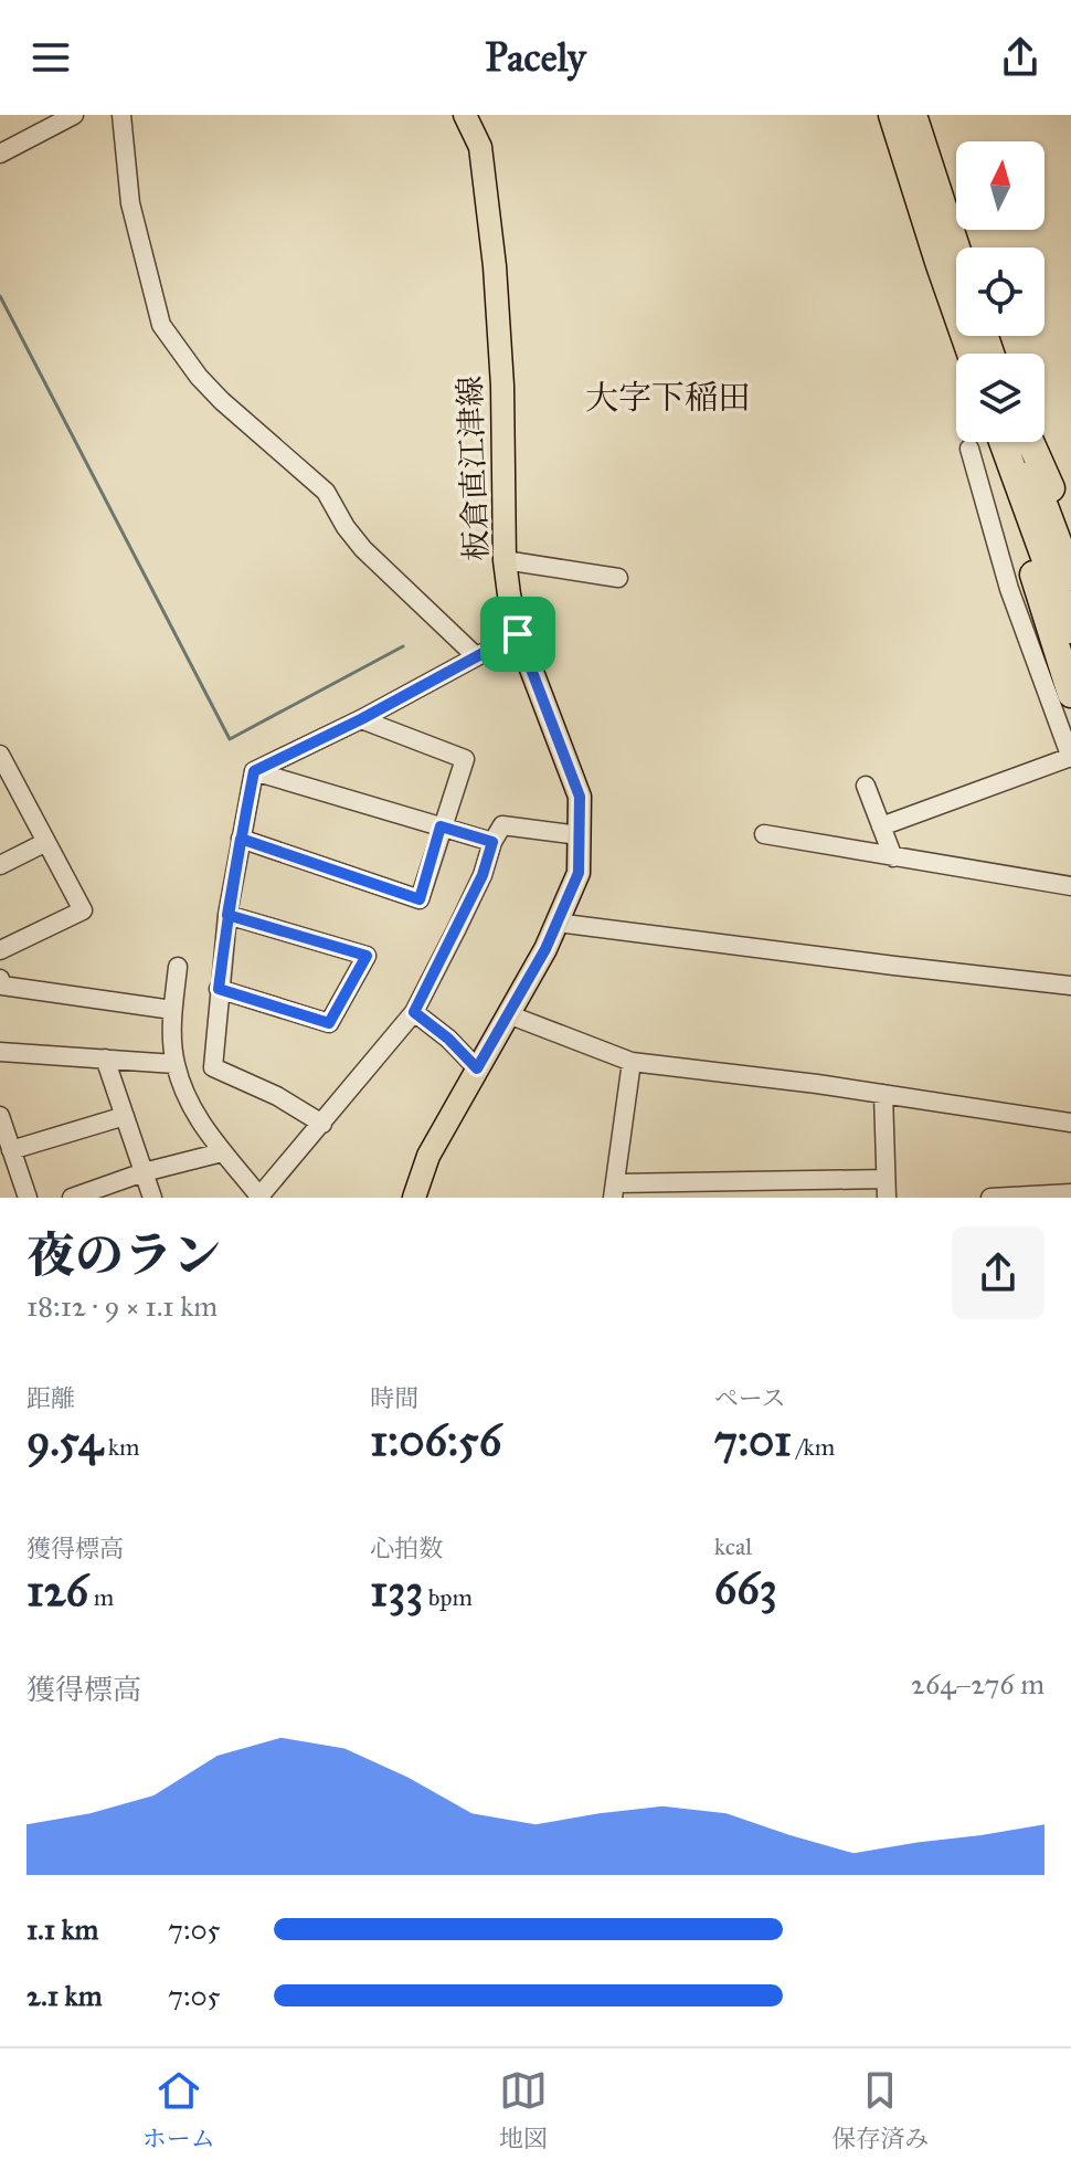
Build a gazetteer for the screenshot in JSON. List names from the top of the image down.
{
  "streets": {
    "main road": ["板倉直江津線"]
  },
  "districts": ["大字下稲田"],
  "north": "top",
  "page": {
    "header": "Pacely",
    "heading": ["夜のラン", "18:12 · 9 × 1.1 km"],
    "stats": [
      ["距離", "9.54 km"],
      ["時間", "1:06:56"],
      ["ペース", "7:01 /km"],
      ["獲得標高", "126 m"],
      ["心拍数", "133 bpm"],
      ["kcal", "663"]
    ],
    "chart": ["獲得標高", "264–276 m"],
    "list": [
      {
        "name": "1.1 km",
        "note": "7:05"
      },
      {
        "name": "2.1 km",
        "note": "7:05"
      }
    ],
    "tabs": ["ホーム", "地図", "保存済み"]
  }
}
